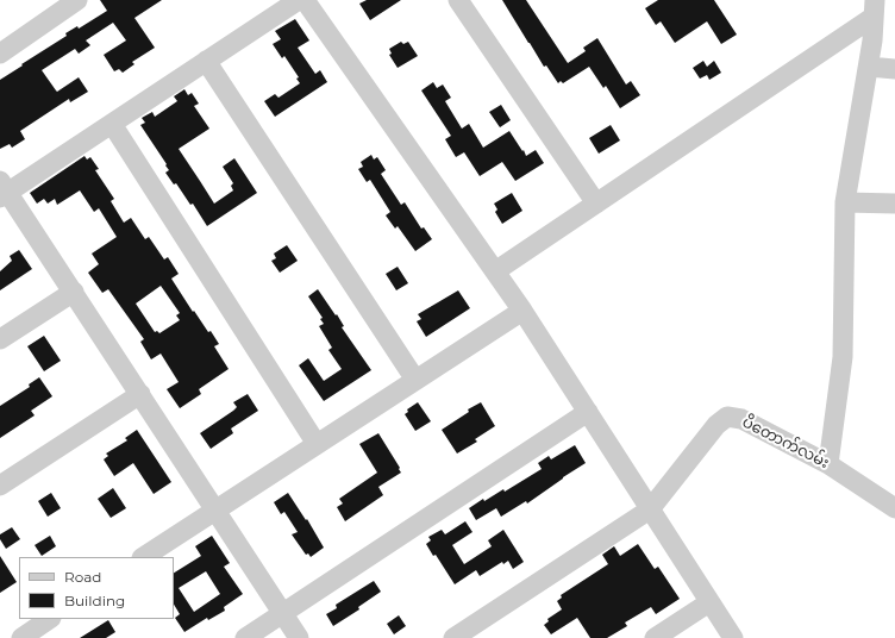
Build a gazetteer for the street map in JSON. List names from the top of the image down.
{
  "streets": {
    "street": ["ပိတောက်လမ်း"]
  },
  "legend": ["Road", "Building"]
}
